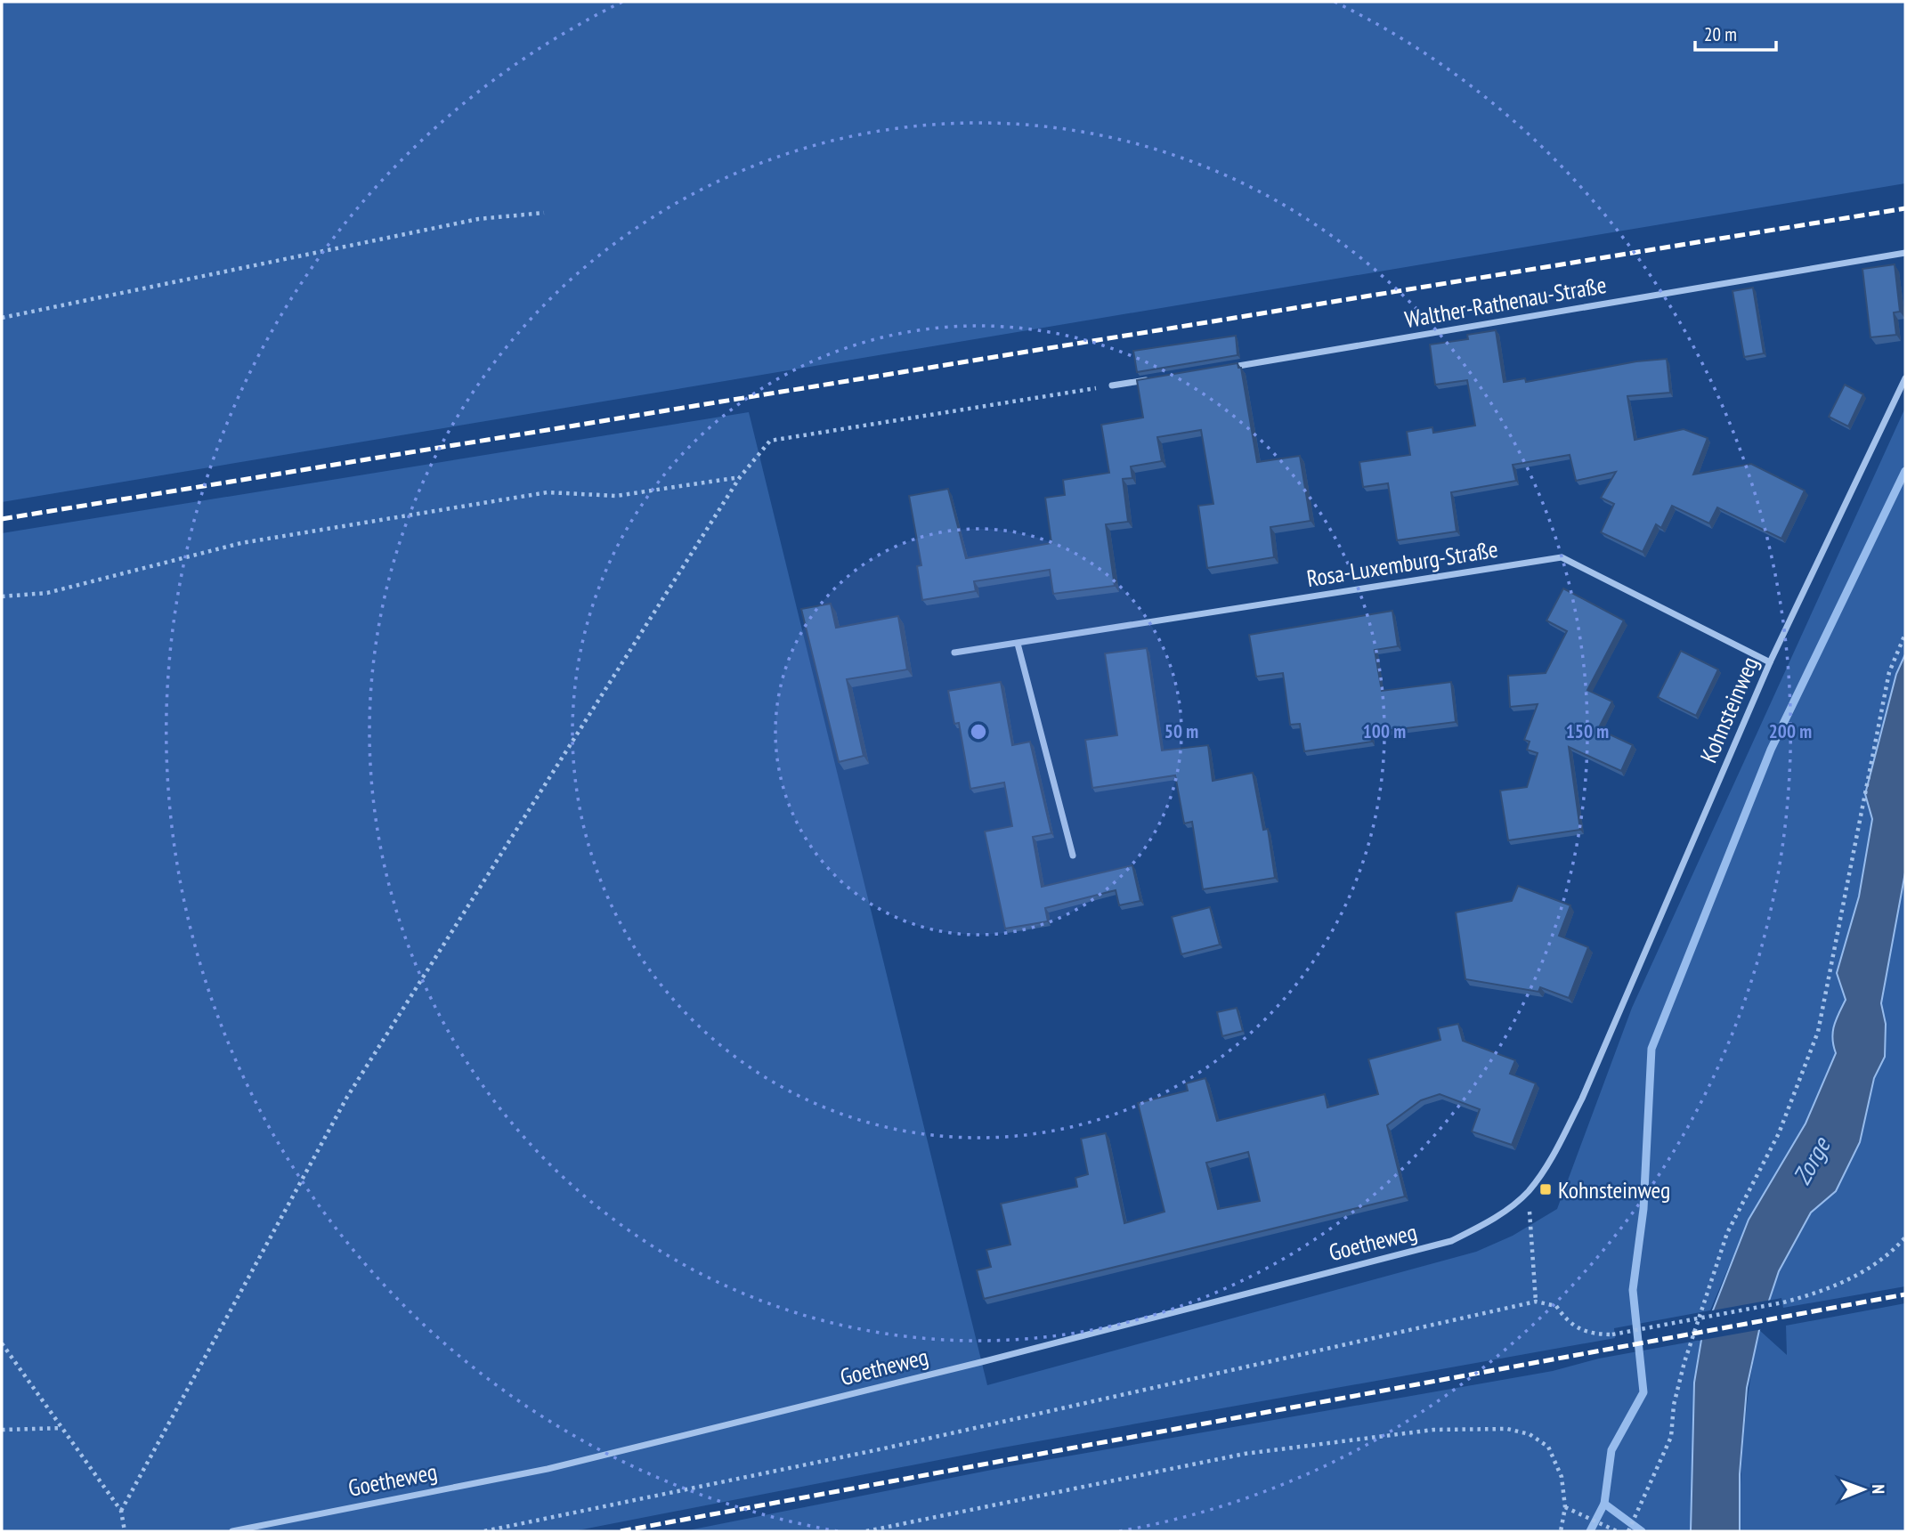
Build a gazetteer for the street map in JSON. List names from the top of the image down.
{
  "streets": {
    "street": [
      "Walther-Rathenau-Straße",
      "Rosa-Luxemburg-Straße",
      "Kohnsteinweg",
      "Goetheweg"
    ]
  },
  "crossings": [
    ["Rosa-Luxemburg-Straße", "Kohnsteinweg"],
    ["Kohnsteinweg", "Goetheweg"]
  ],
  "water": ["Zorge"],
  "places": {
    "transit": ["Kohnsteinweg"]
  },
  "scale_bar": "20 m",
  "north": "right",
  "rings": [
    "50 m",
    "100 m",
    "150 m",
    "200 m"
  ]
}
